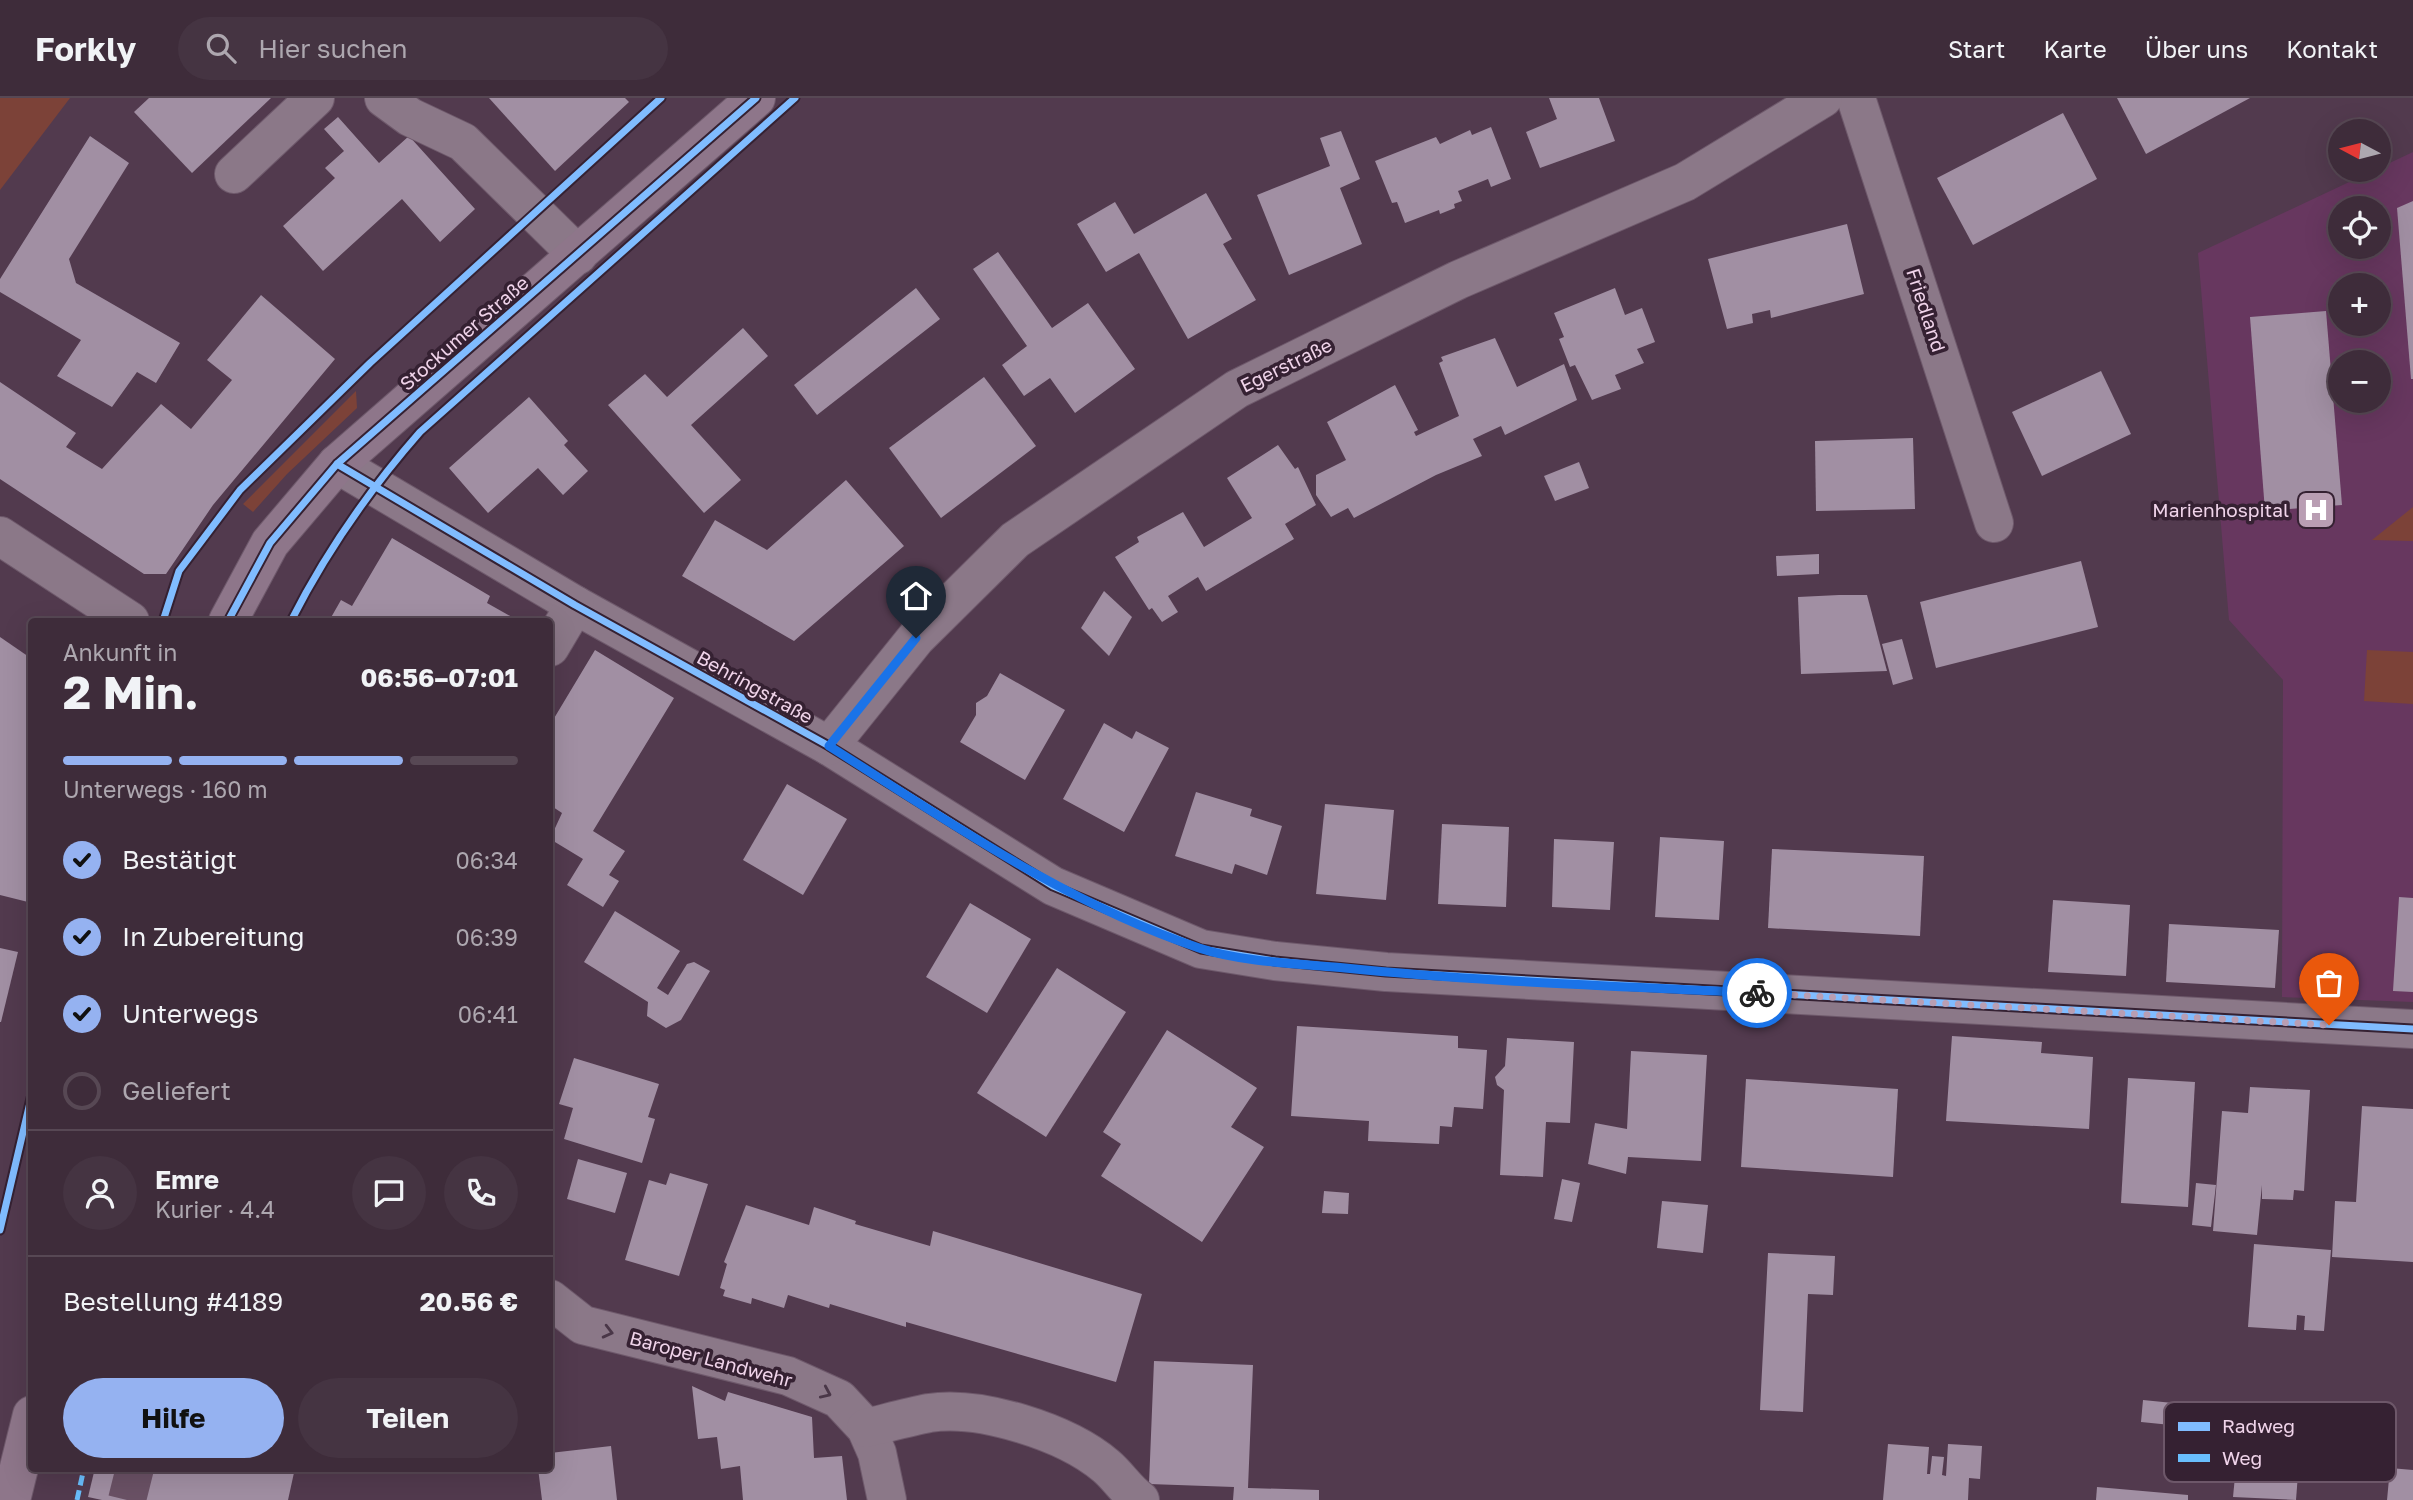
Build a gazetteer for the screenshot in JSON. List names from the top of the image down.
{
  "streets": {
    "main road": ["Stockumer Straße"],
    "street": [
      "Friedland",
      "Egerstraße",
      "Behringstraße",
      "Baroper Landwehr"
    ]
  },
  "crossings": [
    ["Stockumer Straße", "Behringstraße"],
    ["Egerstraße", "Behringstraße"]
  ],
  "one_way": ["Baroper Landwehr"],
  "places": {
    "hospital": ["Marienhospital"]
  },
  "legend": ["Radweg", "Weg"],
  "north": "left",
  "page": {
    "header": "Forkly",
    "search": "Hier suchen",
    "nav": [
      "Start",
      "Karte",
      "Über uns",
      "Kontakt"
    ],
    "map_buttons": ["+", "−"],
    "heading": ["2 Min.", "Ankunft in", "06:56–07:01"],
    "panel": [
      "Emre",
      "Kurier · 4.4",
      "Bestellung #4189",
      "20.56 €"
    ],
    "bar": "Unterwegs · 160 m",
    "list": [
      ["Bestätigt", "06:34"],
      ["In Zubereitung", "06:39"],
      ["Unterwegs", "06:41"],
      "Geliefert"
    ],
    "buttons": ["Hilfe", "Teilen"]
  }
}
